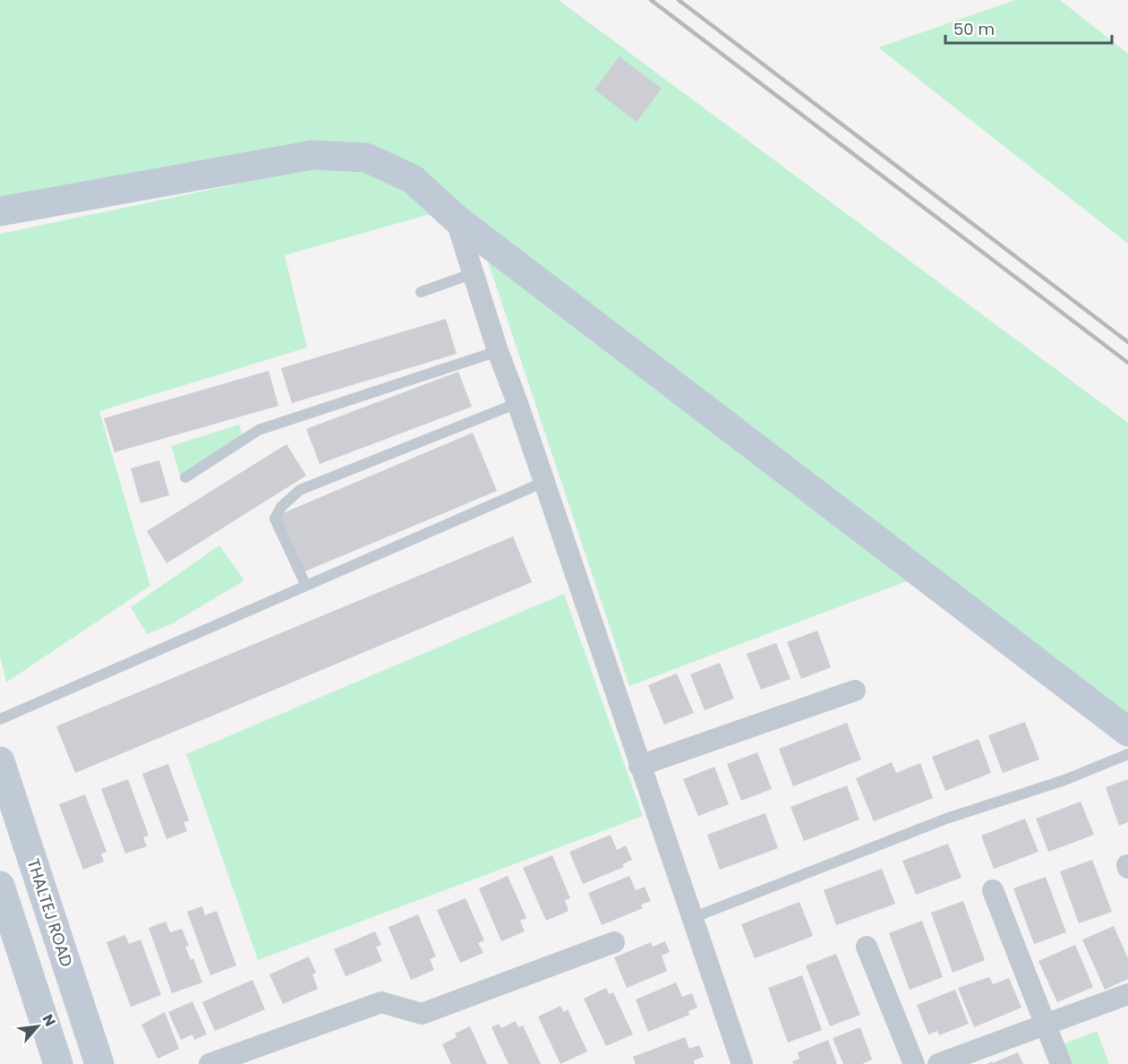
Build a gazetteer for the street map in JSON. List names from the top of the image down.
{
  "streets": {
    "street": ["THALTEJ ROAD"]
  },
  "scale_bar": "50 m",
  "north": "top right"
}
